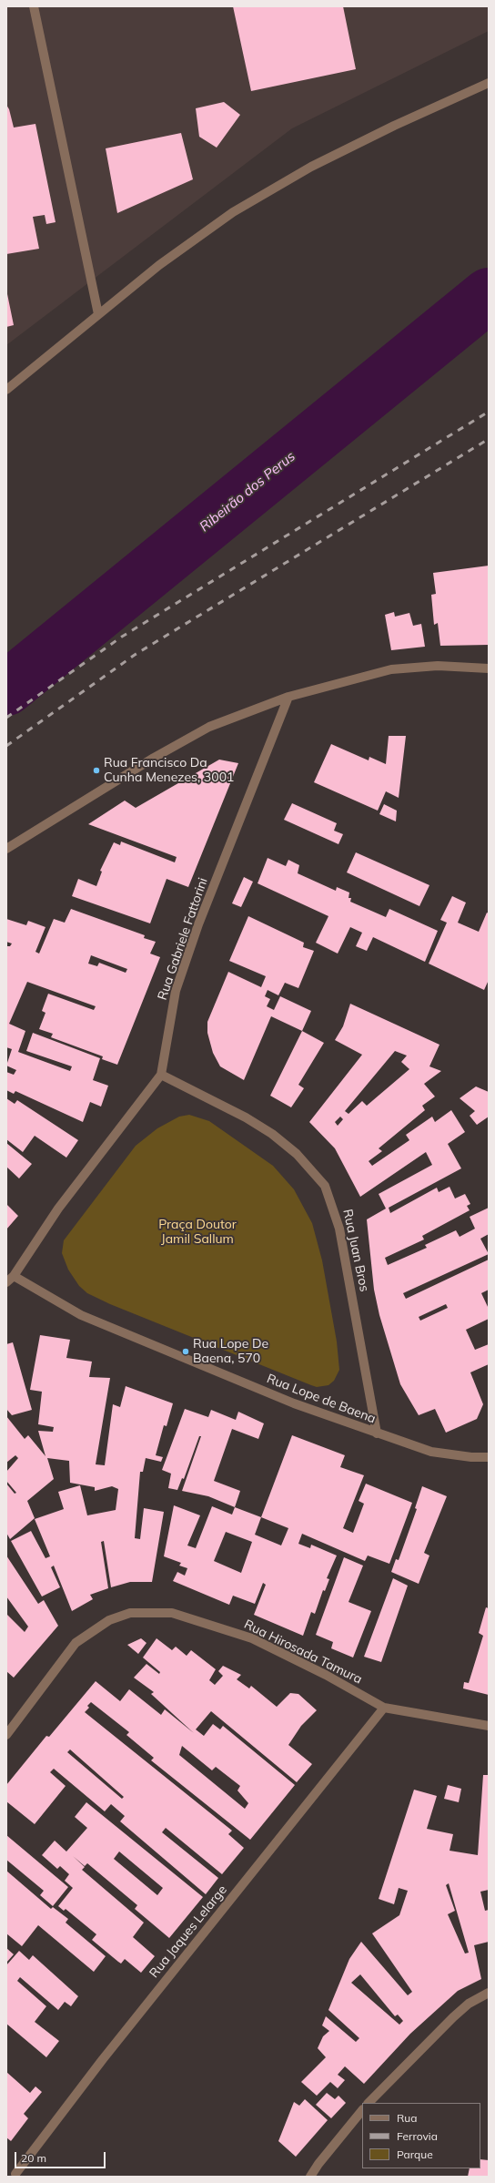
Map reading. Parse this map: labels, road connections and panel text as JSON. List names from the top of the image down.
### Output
{
  "streets": {
    "street": [
      "Rua Gabriele Fattorini",
      "Rua Juan Bros",
      "Rua Lope de Baena",
      "Rua Hirosada Tamura",
      "Rua Jaques Lelarge"
    ]
  },
  "crossings": [
    ["Rua Gabriele Fattorini", "Rua Juan Bros"],
    ["Rua Gabriele Fattorini", "Rua Lope de Baena"],
    ["Rua Juan Bros", "Rua Lope de Baena"],
    ["Rua Hirosada Tamura", "Rua Jaques Lelarge"]
  ],
  "water": ["Ribeirão dos Perus"],
  "parks": ["Praça Doutor Jamil Sallum"],
  "places": ["Rua Francisco Da Cunha Menezes, 3001", "Rua Lope De Baena, 570"],
  "legend": ["Rua", "Ferrovia", "Parque"],
  "scale_bar": "20 m"
}
